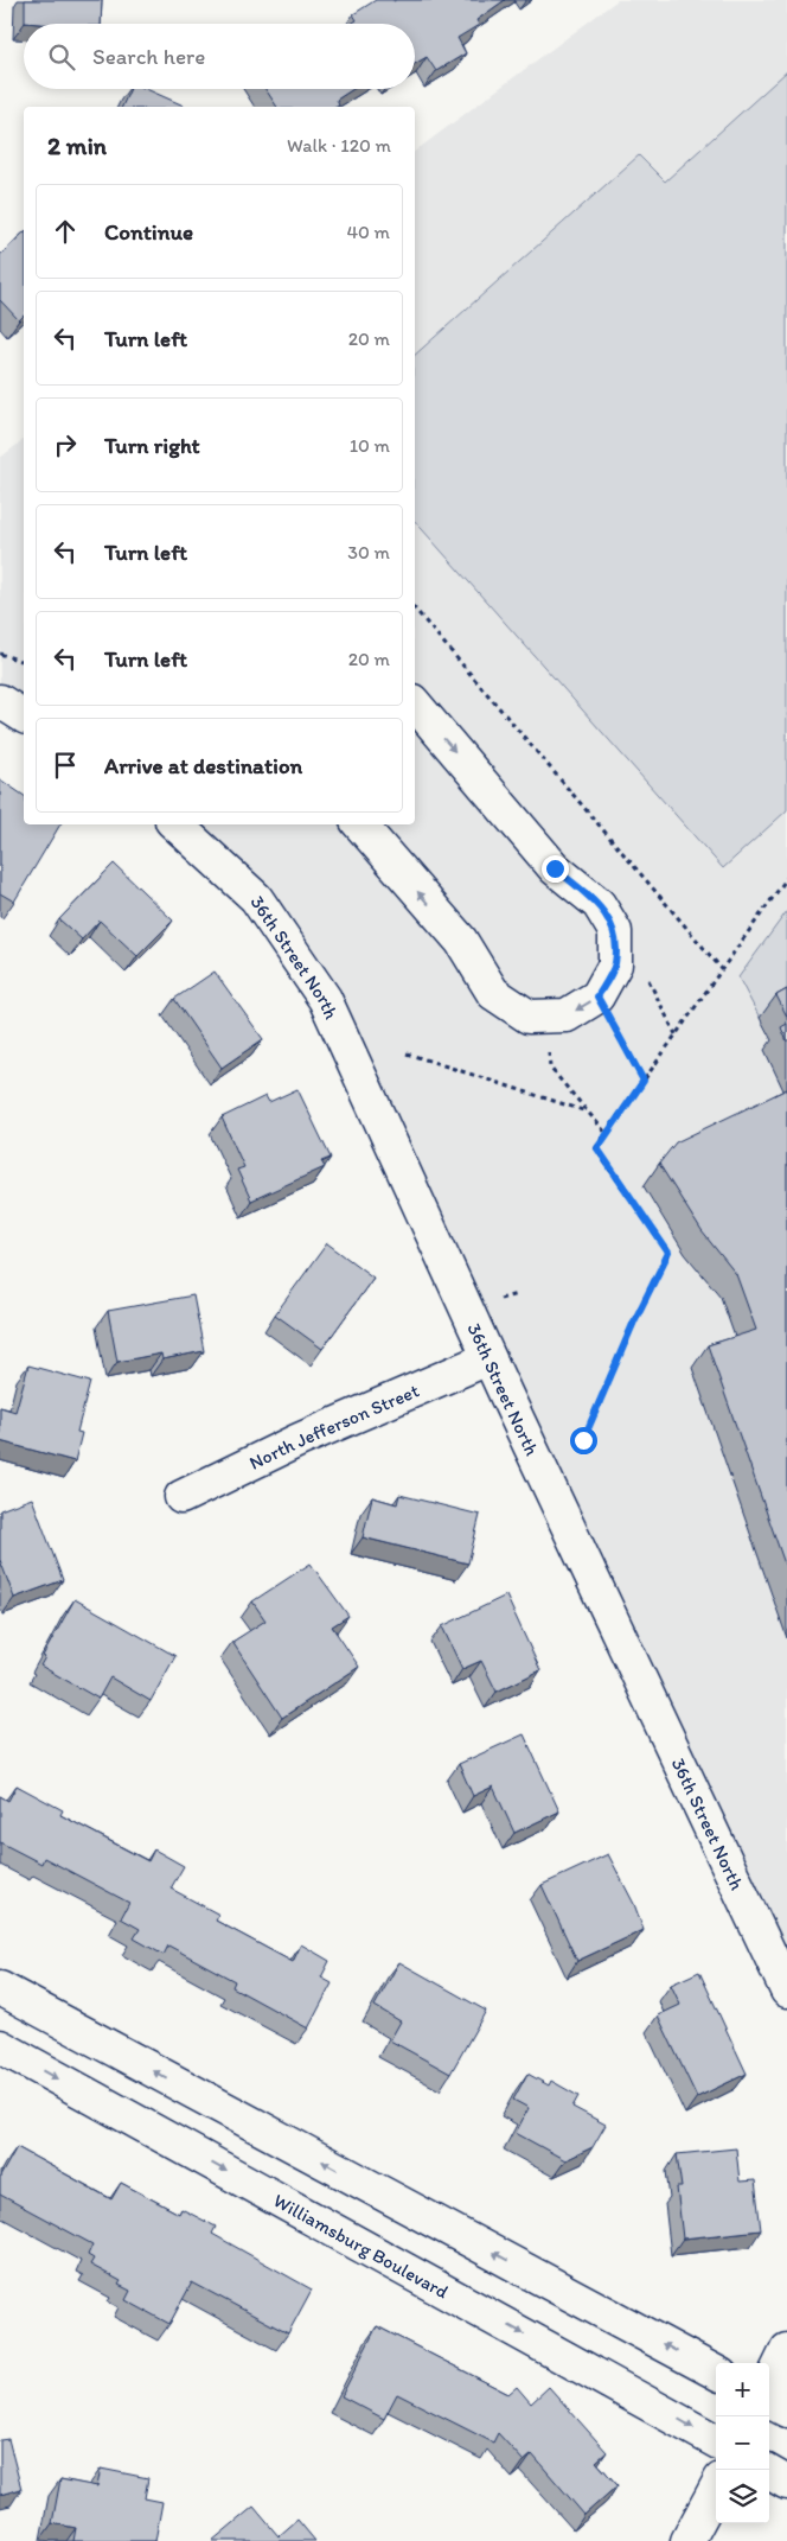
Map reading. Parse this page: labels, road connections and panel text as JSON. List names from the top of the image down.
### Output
{
  "streets": {
    "street": ["36th Street North", "North Jefferson Street", "Williamsburg Boulevard"]
  },
  "crossings": [
    ["36th Street North", "North Jefferson Street"]
  ],
  "page": {
    "search": "Search here",
    "heading": ["2 min", "Walk · 120 m"],
    "list": [
      ["Continue", "40 m"],
      ["Turn left", "20 m"],
      ["Turn right", "10 m"],
      ["Turn left", "30 m"],
      ["Turn left", "20 m"],
      "Arrive at destination"
    ],
    "map_buttons": ["+", "−"]
  }
}
